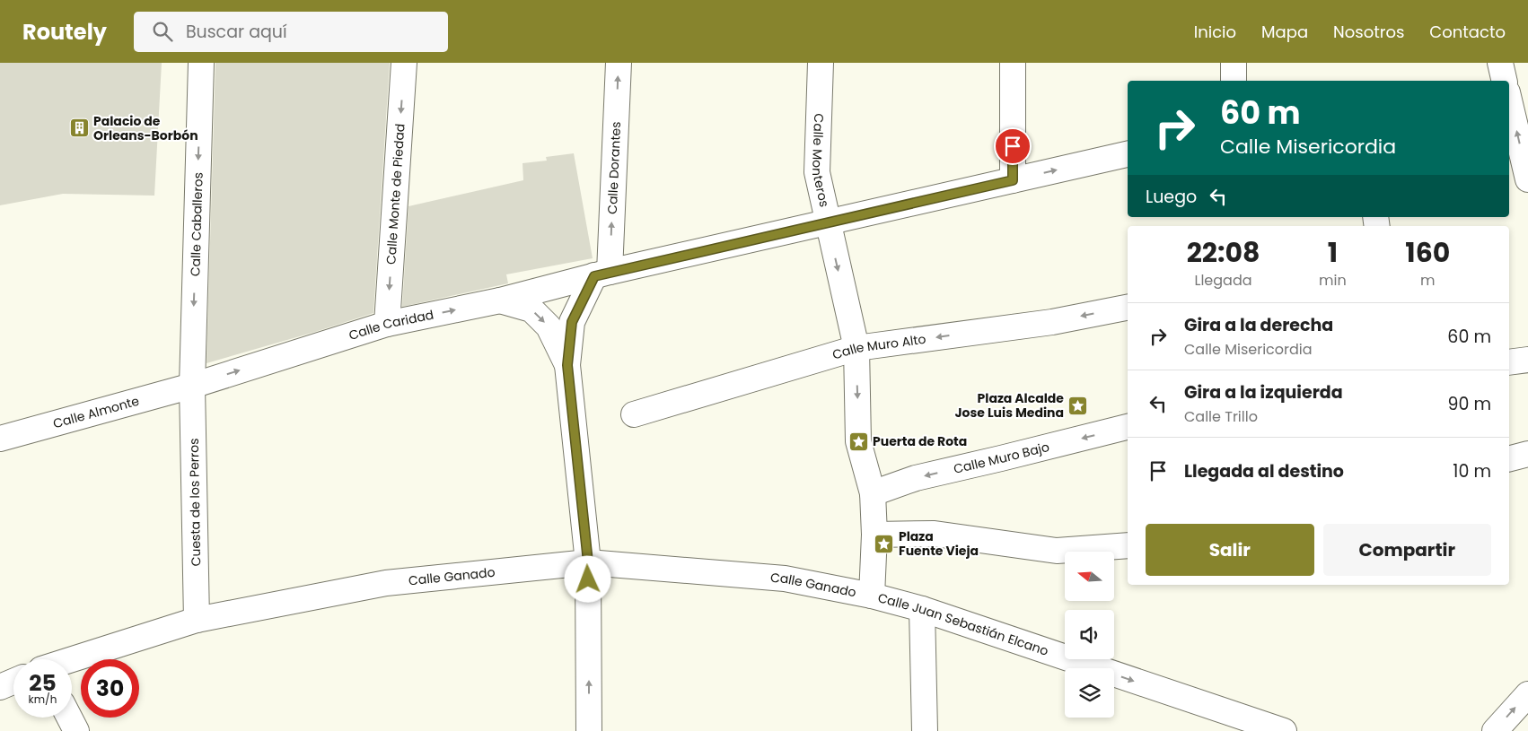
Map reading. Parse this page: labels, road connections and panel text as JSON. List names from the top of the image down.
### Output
{
  "streets": {
    "street": [
      "Calle Monteros",
      "Calle Dorantes",
      "Calle Monte de Piedad",
      "Calle Caballeros",
      "Calle Caridad",
      "Calle Muro Alto",
      "Calle Almonte",
      "Calle Muro Bajo",
      "Cuesta de los Perros",
      "Calle Ganado",
      "Calle Juan Sebastián Elcano"
    ]
  },
  "crossings": [
    ["Calle Monteros", "Calle Caridad"],
    ["Calle Monteros", "Calle Muro Alto"],
    ["Calle Monteros", "Calle Muro Bajo"],
    ["Calle Dorantes", "Calle Caridad"],
    ["Calle Monte de Piedad", "Calle Caridad"],
    ["Calle Caballeros", "Calle Caridad"],
    ["Calle Caballeros", "Calle Almonte"],
    ["Calle Caballeros", "Cuesta de los Perros"],
    ["Calle Caridad", "Calle Almonte"],
    ["Calle Caridad", "Cuesta de los Perros"],
    ["Calle Almonte", "Cuesta de los Perros"],
    ["Cuesta de los Perros", "Calle Ganado"],
    ["Calle Ganado", "Calle Juan Sebastián Elcano"]
  ],
  "one_way": [
    "Calle Monteros",
    "Calle Dorantes",
    "Calle Monte de Piedad",
    "Calle Caballeros",
    "Calle Caridad"
  ],
  "places": {
    "building": ["Palacio de Orleans-Borbón"],
    "place": ["Plaza Alcalde Jose Luis Medina", "Puerta de Rota", "Plaza Fuente Vieja"]
  },
  "north": "left",
  "page": {
    "header": "Routely",
    "search": "Buscar aquí",
    "nav": [
      "Inicio",
      "Mapa",
      "Nosotros",
      "Contacto"
    ],
    "turn": ["60 m", "Calle Misericordia"],
    "then": "Luego",
    "eta": [
      "22:08",
      "Llegada",
      "1",
      "min",
      "160",
      "m"
    ],
    "list": [
      {
        "name": "Gira a la derecha",
        "note": "Calle Misericordia",
        "value": "60 m"
      },
      {
        "name": "Gira a la izquierda",
        "note": "Calle Trillo",
        "value": "90 m"
      },
      {
        "name": "Llegada al destino",
        "value": "10 m"
      }
    ],
    "buttons": ["Salir", "Compartir"],
    "speed": "25 km/h",
    "limit": "30"
  }
}
